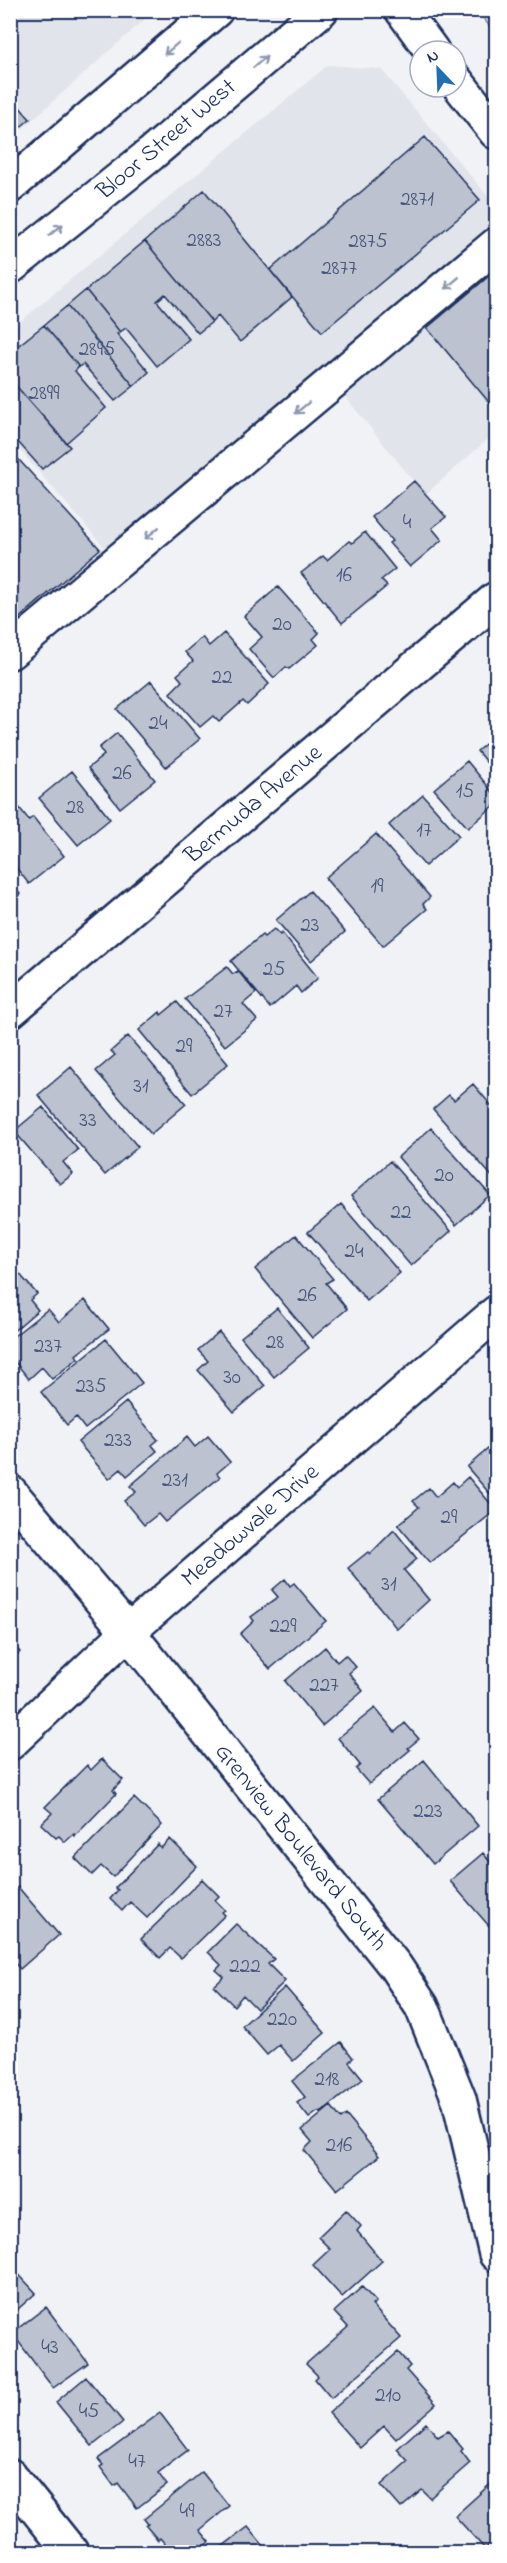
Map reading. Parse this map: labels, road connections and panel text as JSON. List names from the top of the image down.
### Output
{
  "streets": {
    "street": [
      "Bloor Street West",
      "Bermuda Avenue",
      "Meadowvale Drive",
      "Grenview Boulevard South"
    ]
  },
  "crossings": [
    ["Meadowvale Drive", "Grenview Boulevard South"]
  ],
  "house_numbers": [
    "2871",
    "2883",
    "2875",
    "2877",
    "2895",
    "2899",
    "4",
    "16",
    "20",
    "22",
    "24",
    "26",
    "15",
    "28",
    "17",
    "19",
    "23",
    "25",
    "27",
    "29",
    "31",
    "33",
    "20",
    "22",
    "24",
    "26",
    "28",
    "237",
    "30",
    "235",
    "233",
    "231",
    "29",
    "31",
    "229",
    "227",
    "223",
    "222",
    "220",
    "218",
    "216",
    "43",
    "210",
    "45",
    "47",
    "49"
  ],
  "north": "top left"
}
